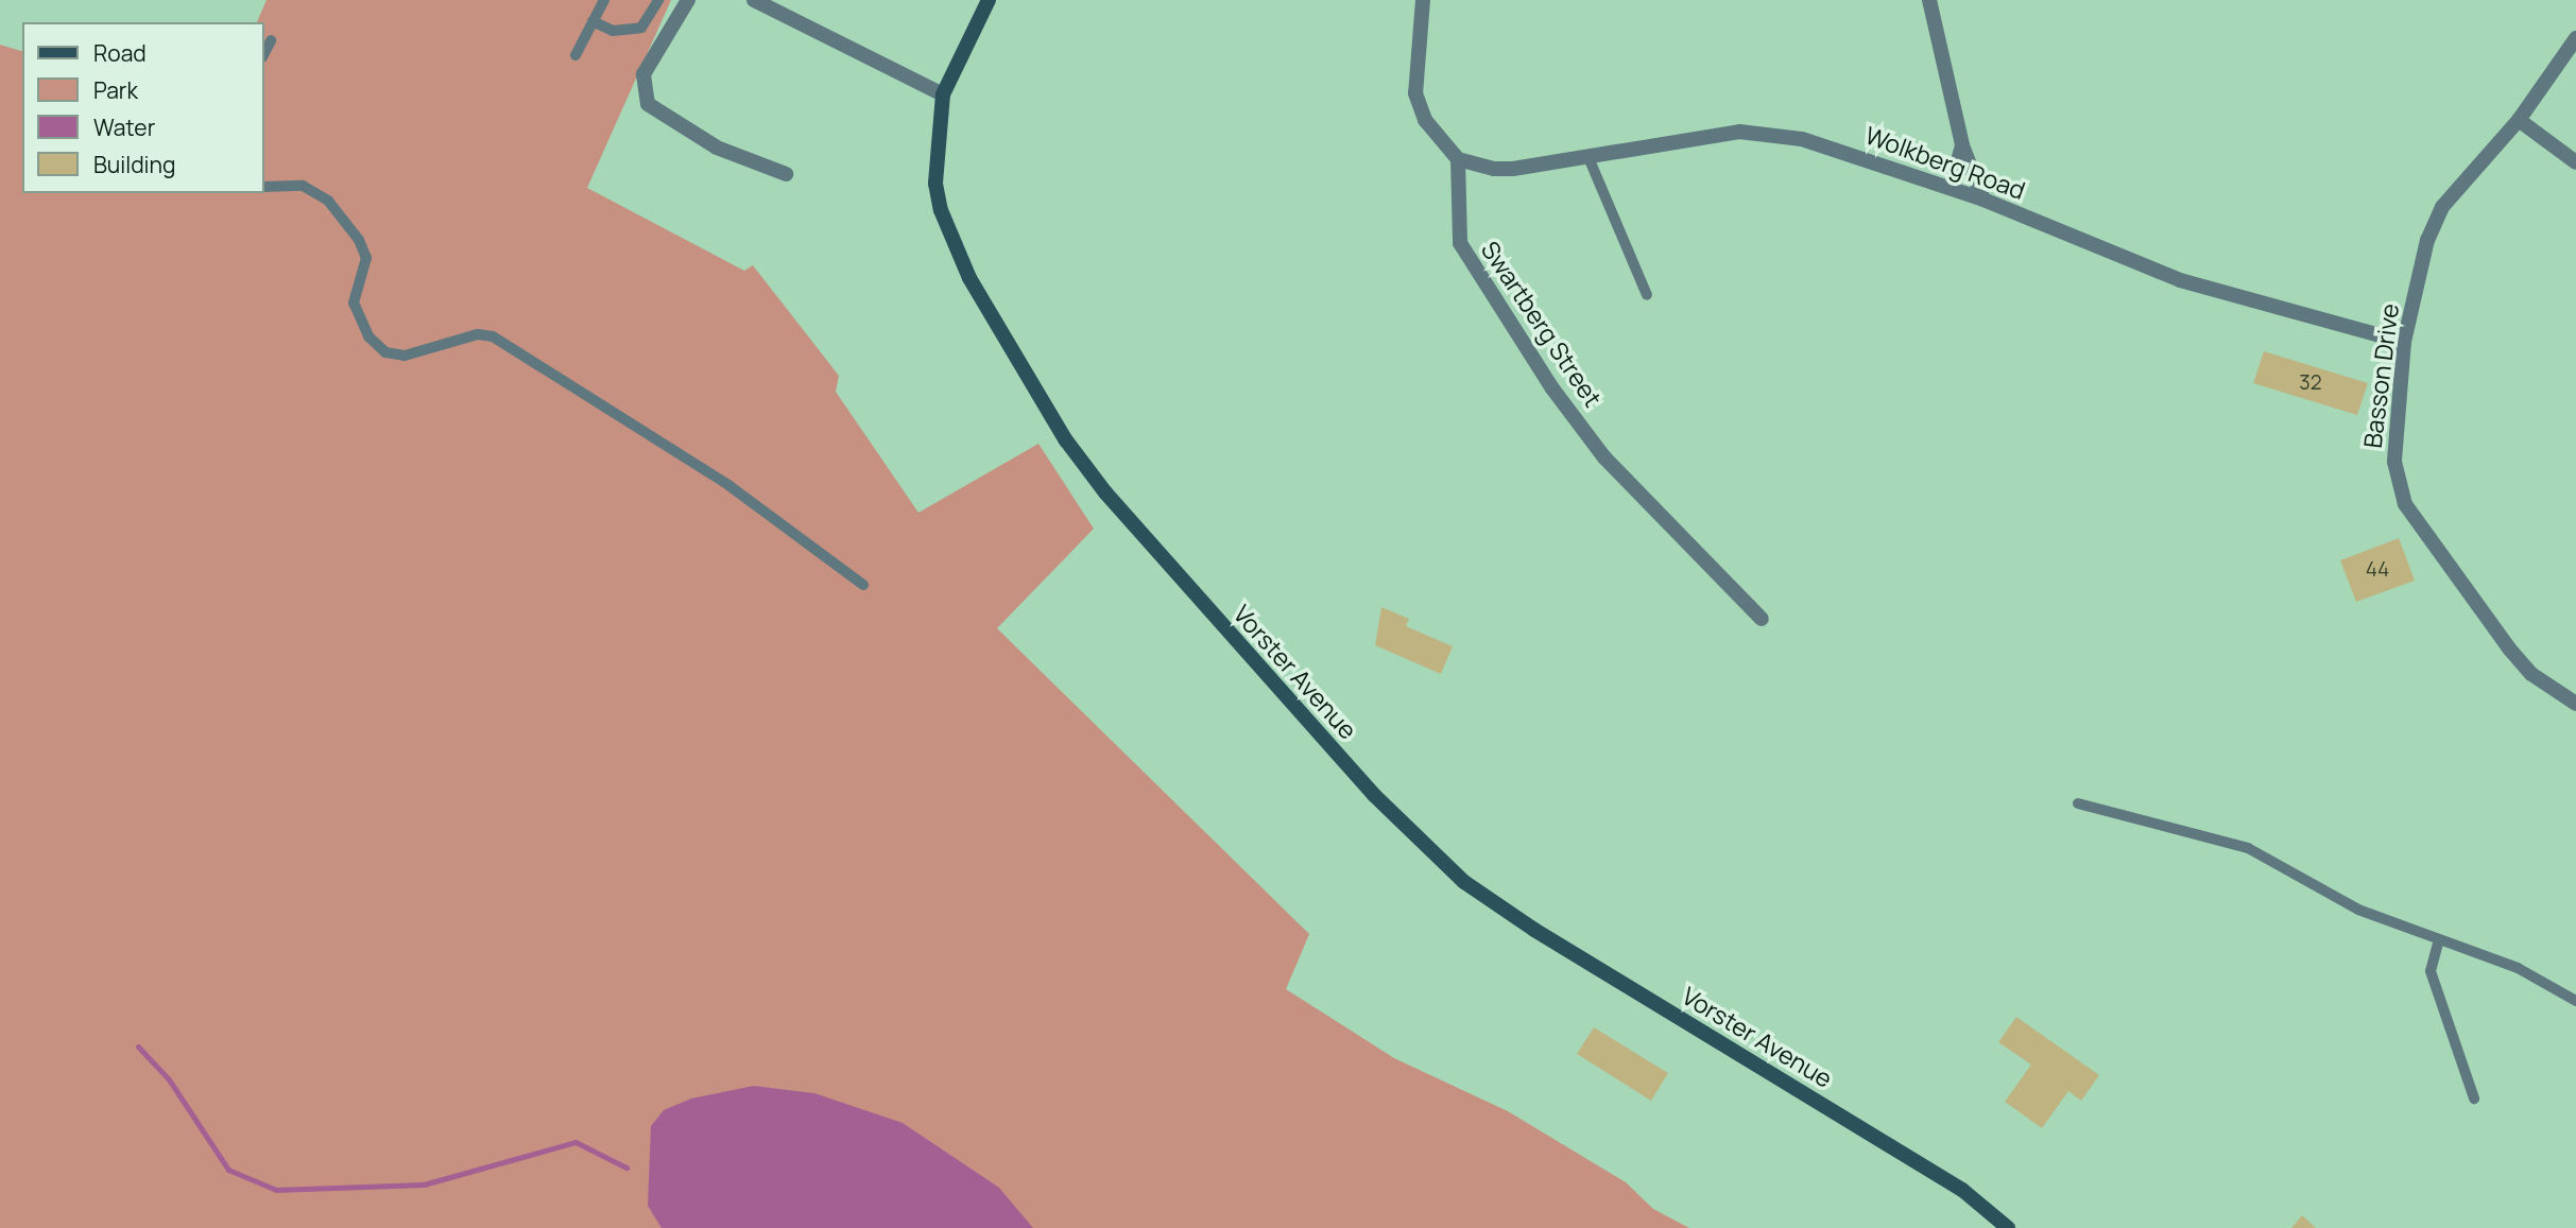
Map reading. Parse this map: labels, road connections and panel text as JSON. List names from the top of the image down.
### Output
{
  "streets": {
    "main road": ["Vorster Avenue"],
    "street": ["Wolkberg Road", "Swartberg Street", "Basson Drive"]
  },
  "crossings": [
    ["Wolkberg Road", "Swartberg Street"],
    ["Wolkberg Road", "Basson Drive"]
  ],
  "house_numbers": ["32", "44"],
  "legend": [
    "Road",
    "Park",
    "Water",
    "Building"
  ]
}
